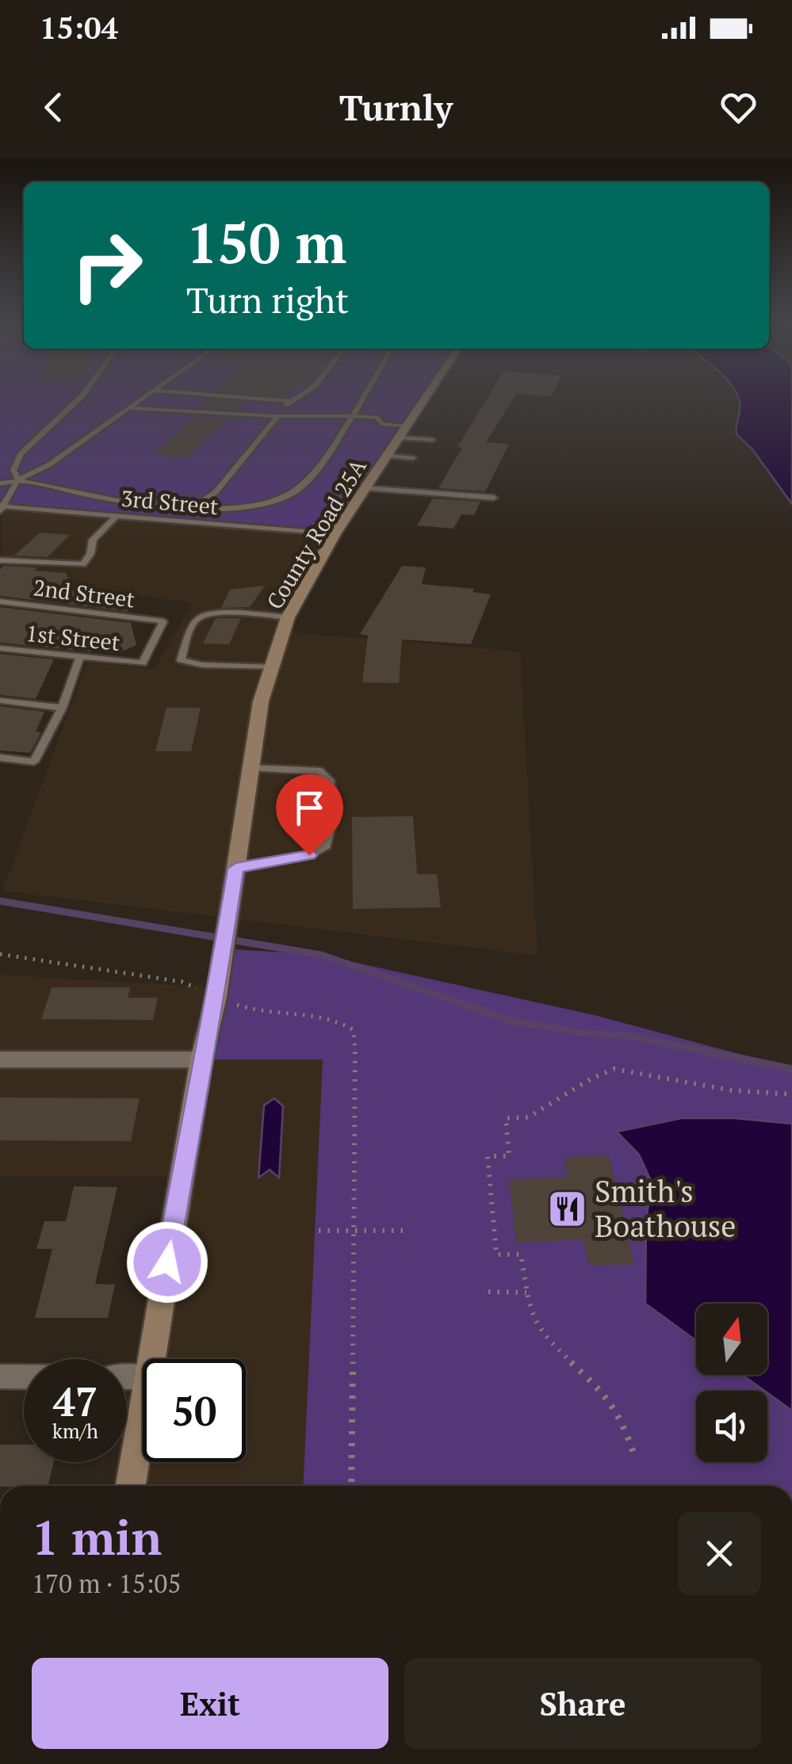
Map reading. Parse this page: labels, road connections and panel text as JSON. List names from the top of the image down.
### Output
{
  "streets": {
    "main road": ["County Road 25A"],
    "lane": ["3rd Street", "2nd Street", "1st Street"]
  },
  "crossings": [
    ["3rd Street", "County Road 25A"],
    ["2nd Street", "1st Street"]
  ],
  "places": {
    "restaurant": ["Smith's Boathouse"]
  },
  "north": "top",
  "page": {
    "status": "15:04",
    "header": "Turnly",
    "turn": ["150 m", "Turn right"],
    "speed": "47 km/h",
    "limit": "50",
    "heading": ["1 min", "170 m · 15:05"],
    "buttons": ["Exit", "Share"]
  }
}
